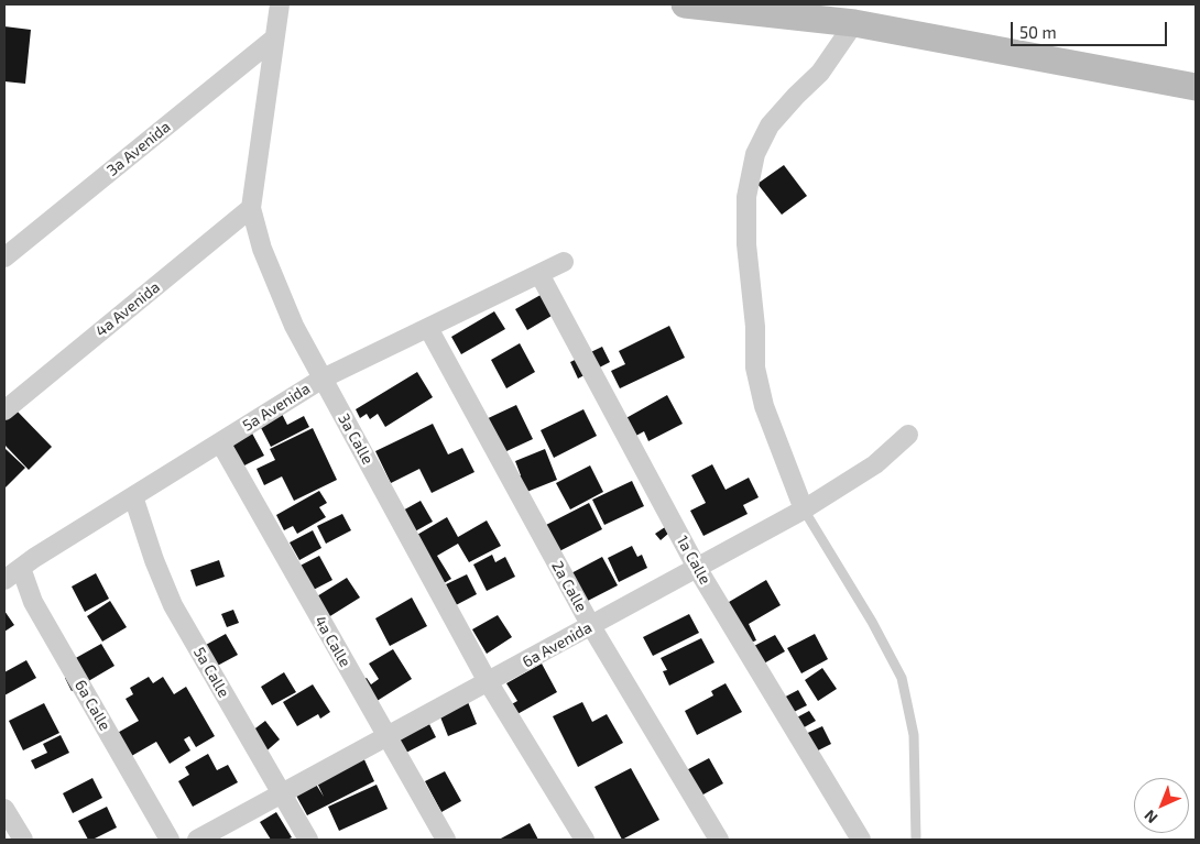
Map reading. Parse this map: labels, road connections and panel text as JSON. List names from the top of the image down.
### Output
{
  "streets": {
    "street": [
      "3a Avenida",
      "4a Avenida",
      "5a Avenida",
      "3a Calle",
      "1a Calle",
      "2a Calle",
      "4a Calle",
      "6a Avenida",
      "5a Calle",
      "6a Calle"
    ]
  },
  "crossings": [
    ["3a Avenida", "3a Calle"],
    ["4a Avenida", "3a Calle"],
    ["5a Avenida", "3a Calle"],
    ["5a Avenida", "1a Calle"],
    ["5a Avenida", "2a Calle"],
    ["5a Avenida", "4a Calle"],
    ["5a Avenida", "5a Calle"],
    ["5a Avenida", "6a Calle"],
    ["3a Calle", "6a Avenida"],
    ["1a Calle", "6a Avenida"],
    ["2a Calle", "6a Avenida"],
    ["4a Calle", "6a Avenida"],
    ["6a Avenida", "5a Calle"]
  ],
  "scale_bar": "50 m",
  "north": "bottom left"
}
